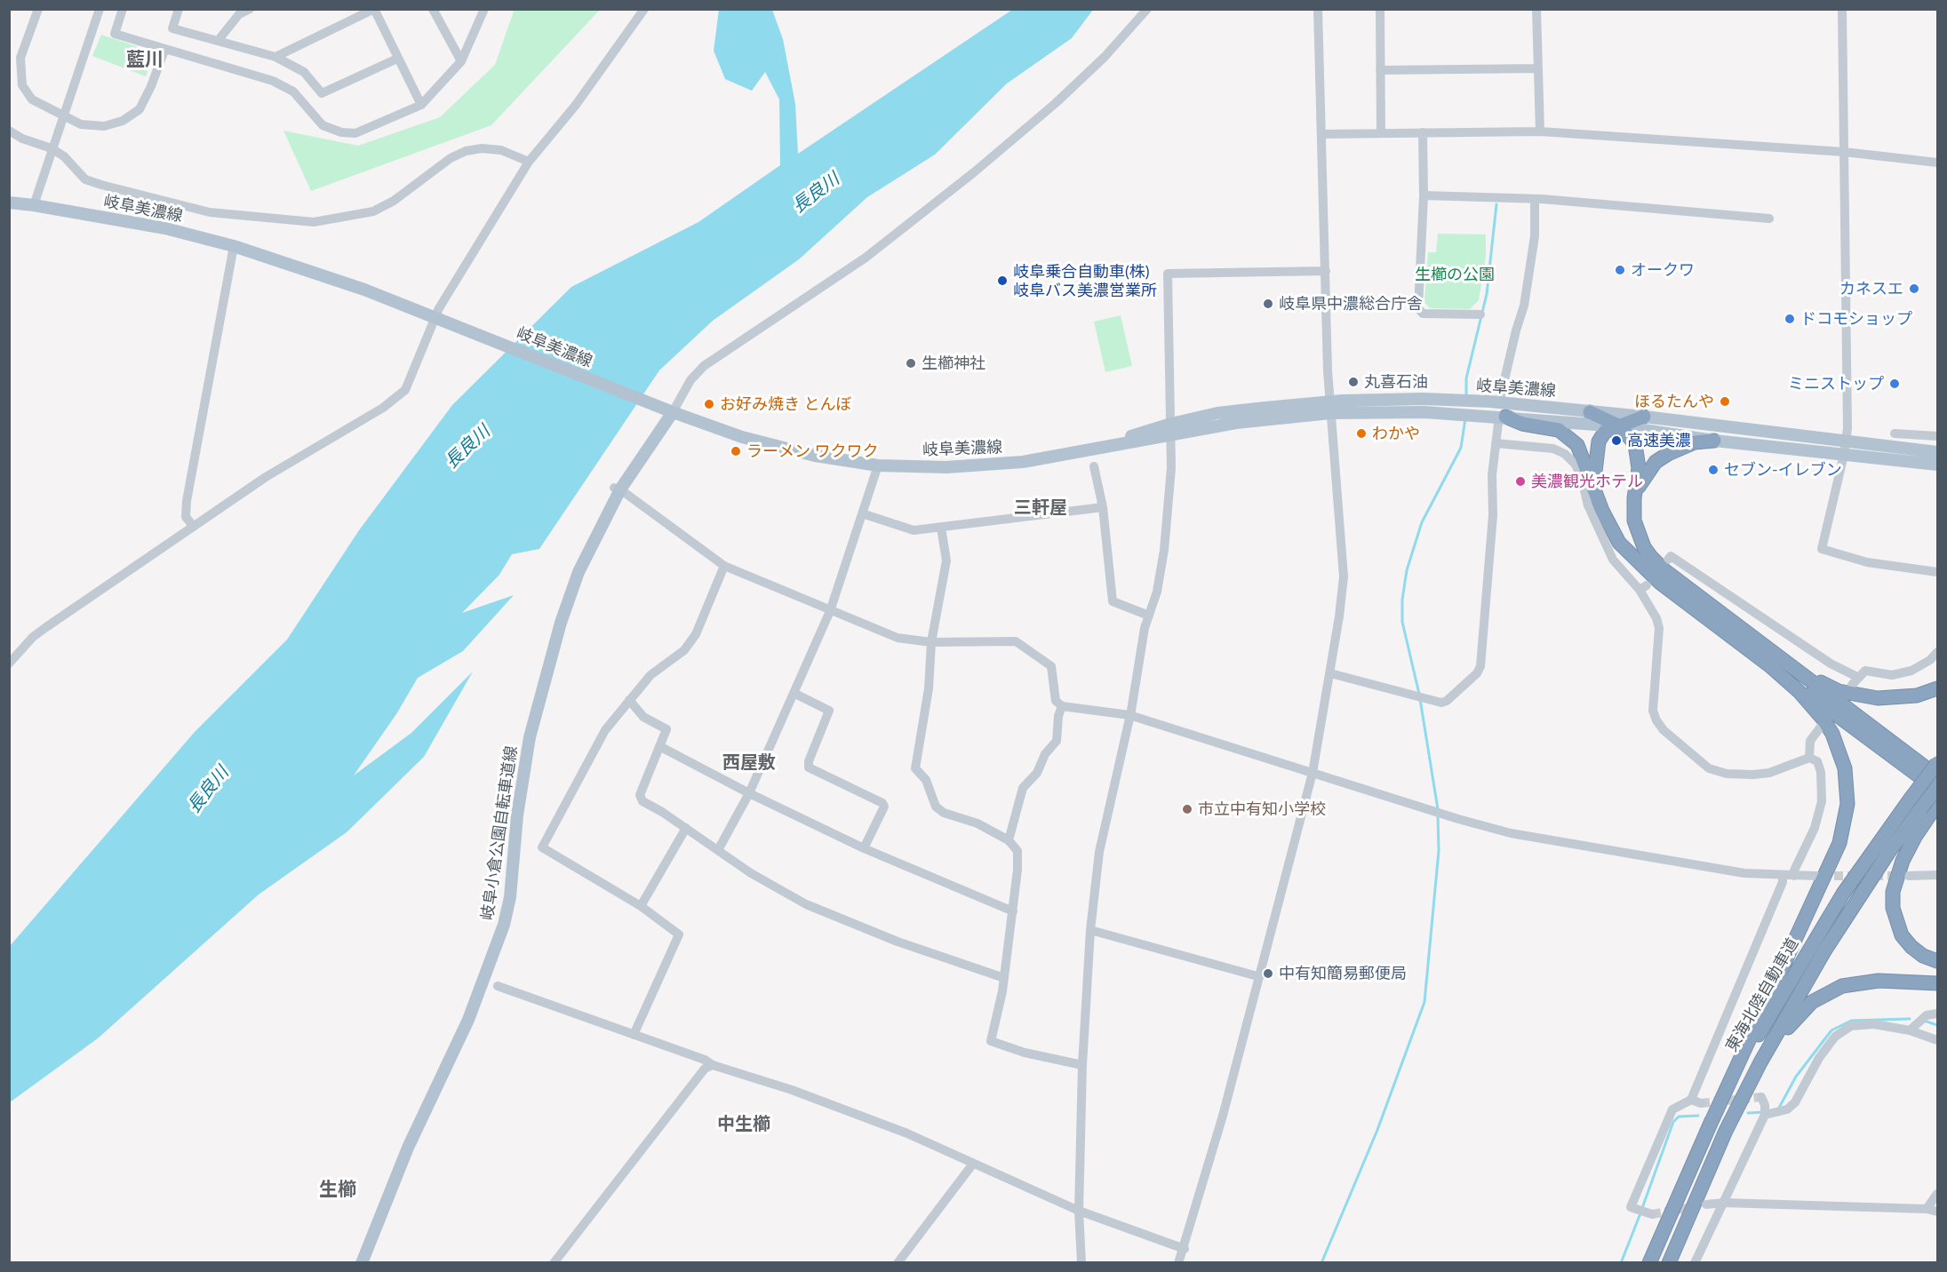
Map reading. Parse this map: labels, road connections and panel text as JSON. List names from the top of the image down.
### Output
{
  "streets": {
    "highway": ["東海北陸自動車道"],
    "main road": ["岐阜美濃線", "岐阜小倉公園自転車道線"]
  },
  "crossings": [
    ["岐阜美濃線", "岐阜小倉公園自転車道線"]
  ],
  "districts": [
    "藍川",
    "三軒屋",
    "西屋敷",
    "中生櫛",
    "生櫛"
  ],
  "water": ["長良川"],
  "parks": ["生櫛の公園"],
  "places": [
    "オークワ",
    "岐阜乗合自動車(株) 岐阜バス美濃営業所",
    "カネスエ",
    "岐阜県中濃総合庁舎",
    "ドコモショップ",
    "生櫛神社",
    "丸喜石油",
    "ミニストップ",
    "ほるたんや",
    "お好み焼き とんぼ",
    "わかや",
    "高速美濃",
    "ラーメン ワクワク",
    "セブン-イレブン",
    "美濃観光ホテル",
    "市立中有知小学校",
    "中有知簡易郵便局"
  ]
}
